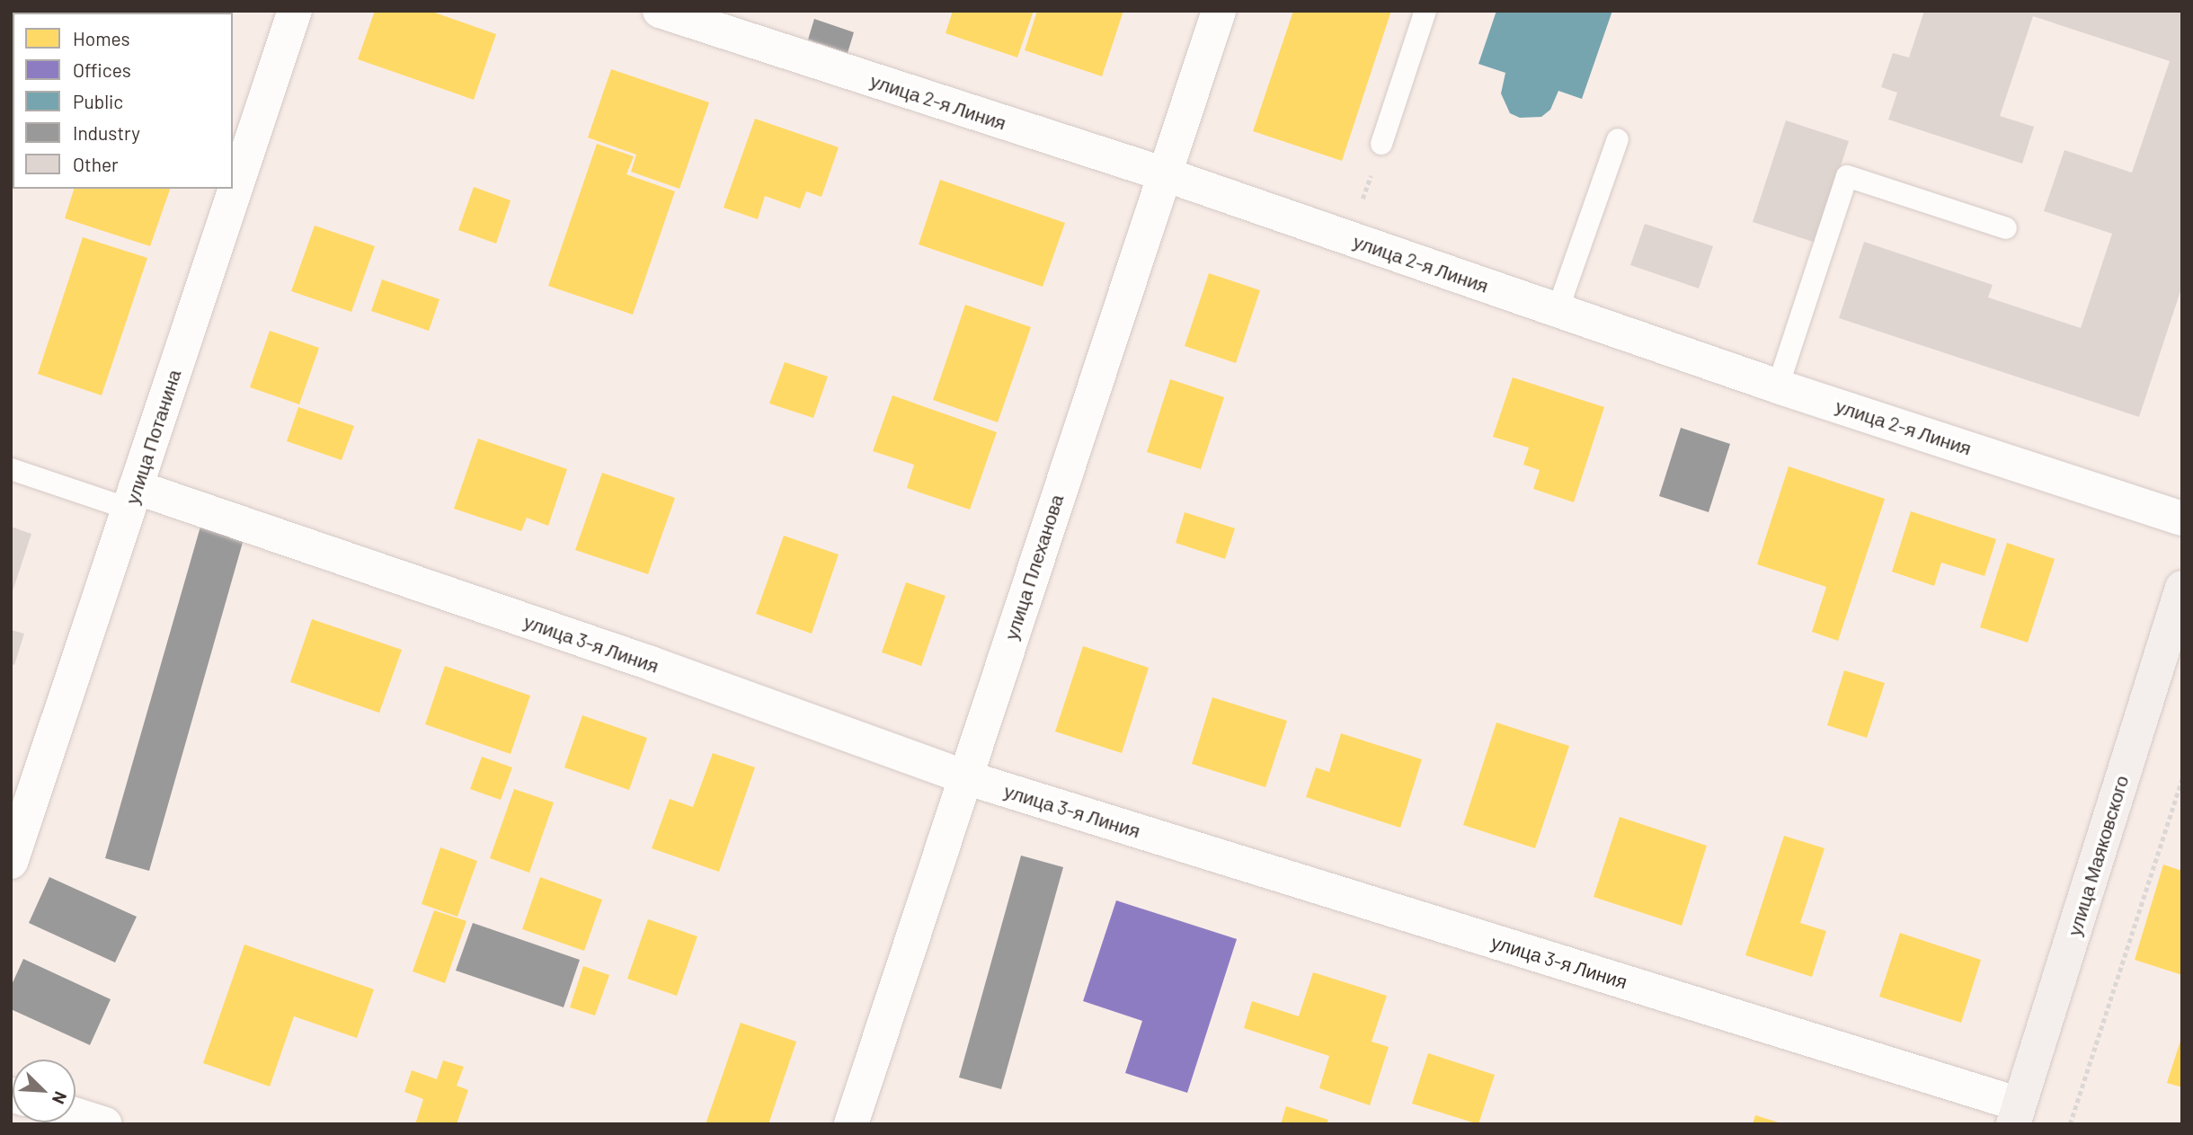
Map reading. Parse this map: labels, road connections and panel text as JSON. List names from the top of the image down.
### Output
{
  "streets": {
    "main road": ["улица Маяковского"],
    "street": [
      "улица 2-я Линия",
      "улица Потанина",
      "улица Плеханова",
      "улица 3-я Линия"
    ]
  },
  "crossings": [
    ["улица 2-я Линия", "улица Плеханова"],
    ["улица Потанина", "улица 3-я Линия"],
    ["улица Плеханова", "улица 3-я Линия"],
    ["улица 3-я Линия", "улица Маяковского"]
  ],
  "legend": [
    "Homes",
    "Offices",
    "Public",
    "Industry",
    "Other"
  ],
  "north": "bottom right"
}
